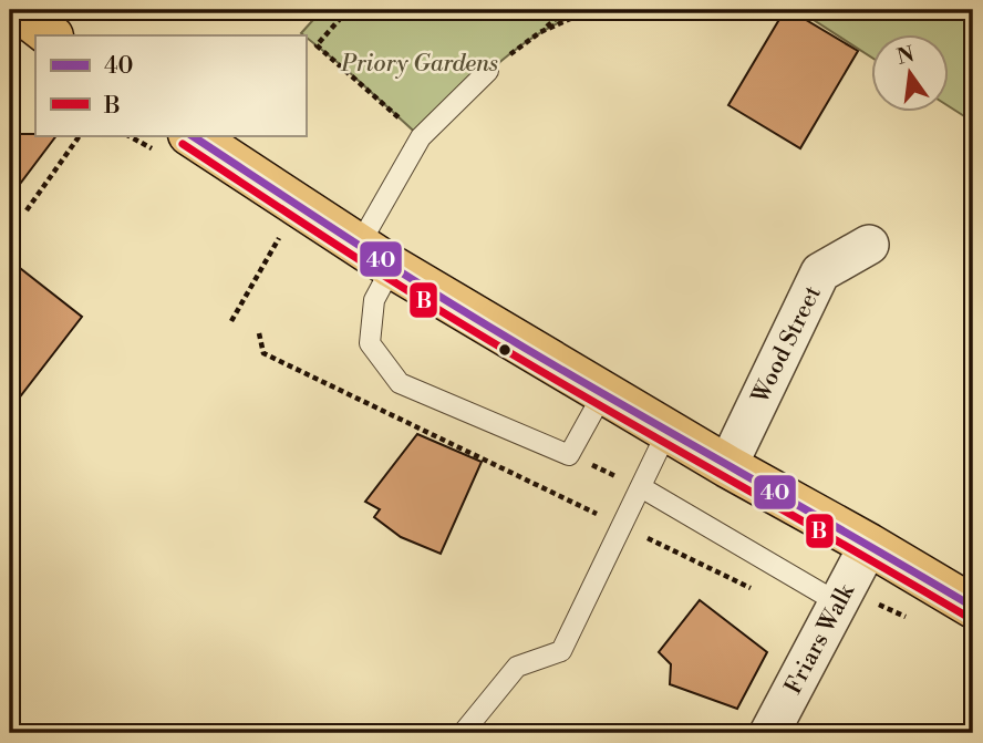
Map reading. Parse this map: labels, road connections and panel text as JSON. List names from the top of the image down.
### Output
{
  "streets": {
    "street": ["Wood Street", "Friars Walk"]
  },
  "parks": ["Priory Gardens"],
  "lines": ["transit line 40", "transit line B"],
  "legend": ["40", "B"],
  "north": "top"
}
